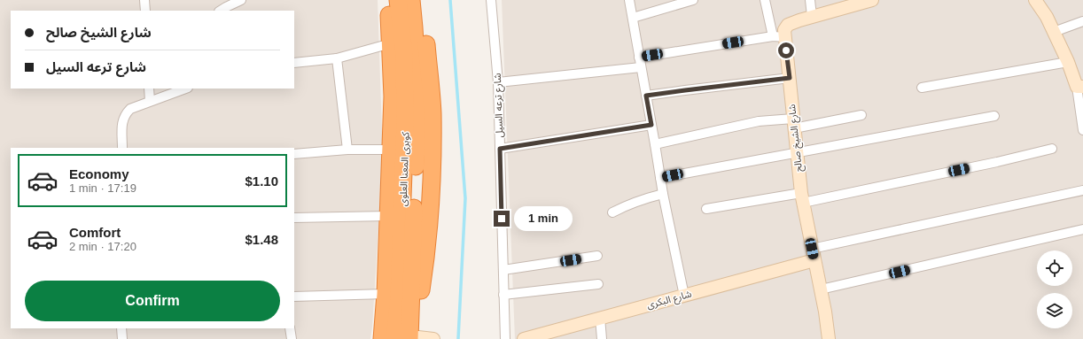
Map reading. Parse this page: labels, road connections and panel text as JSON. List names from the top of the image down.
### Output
{
  "streets": {
    "highway": ["كوبرى المعنا العلوى"],
    "street": ["شارع ترعه السيل", "شارع الشيخ صالح", "شارع البكرى"]
  },
  "crossings": [
    ["شارع الشيخ صالح", "شارع البكرى"]
  ],
  "page": {
    "banner": ["شارع الشيخ صالح", "شارع ترعه السيل"],
    "list": [
      {
        "name": "Economy",
        "note": "1 min · 17:19",
        "value": "$1.10"
      },
      {
        "name": "Comfort",
        "note": "2 min · 17:20",
        "value": "$1.48"
      }
    ],
    "bubble": "1 min",
    "buttons": "Confirm"
  }
}
